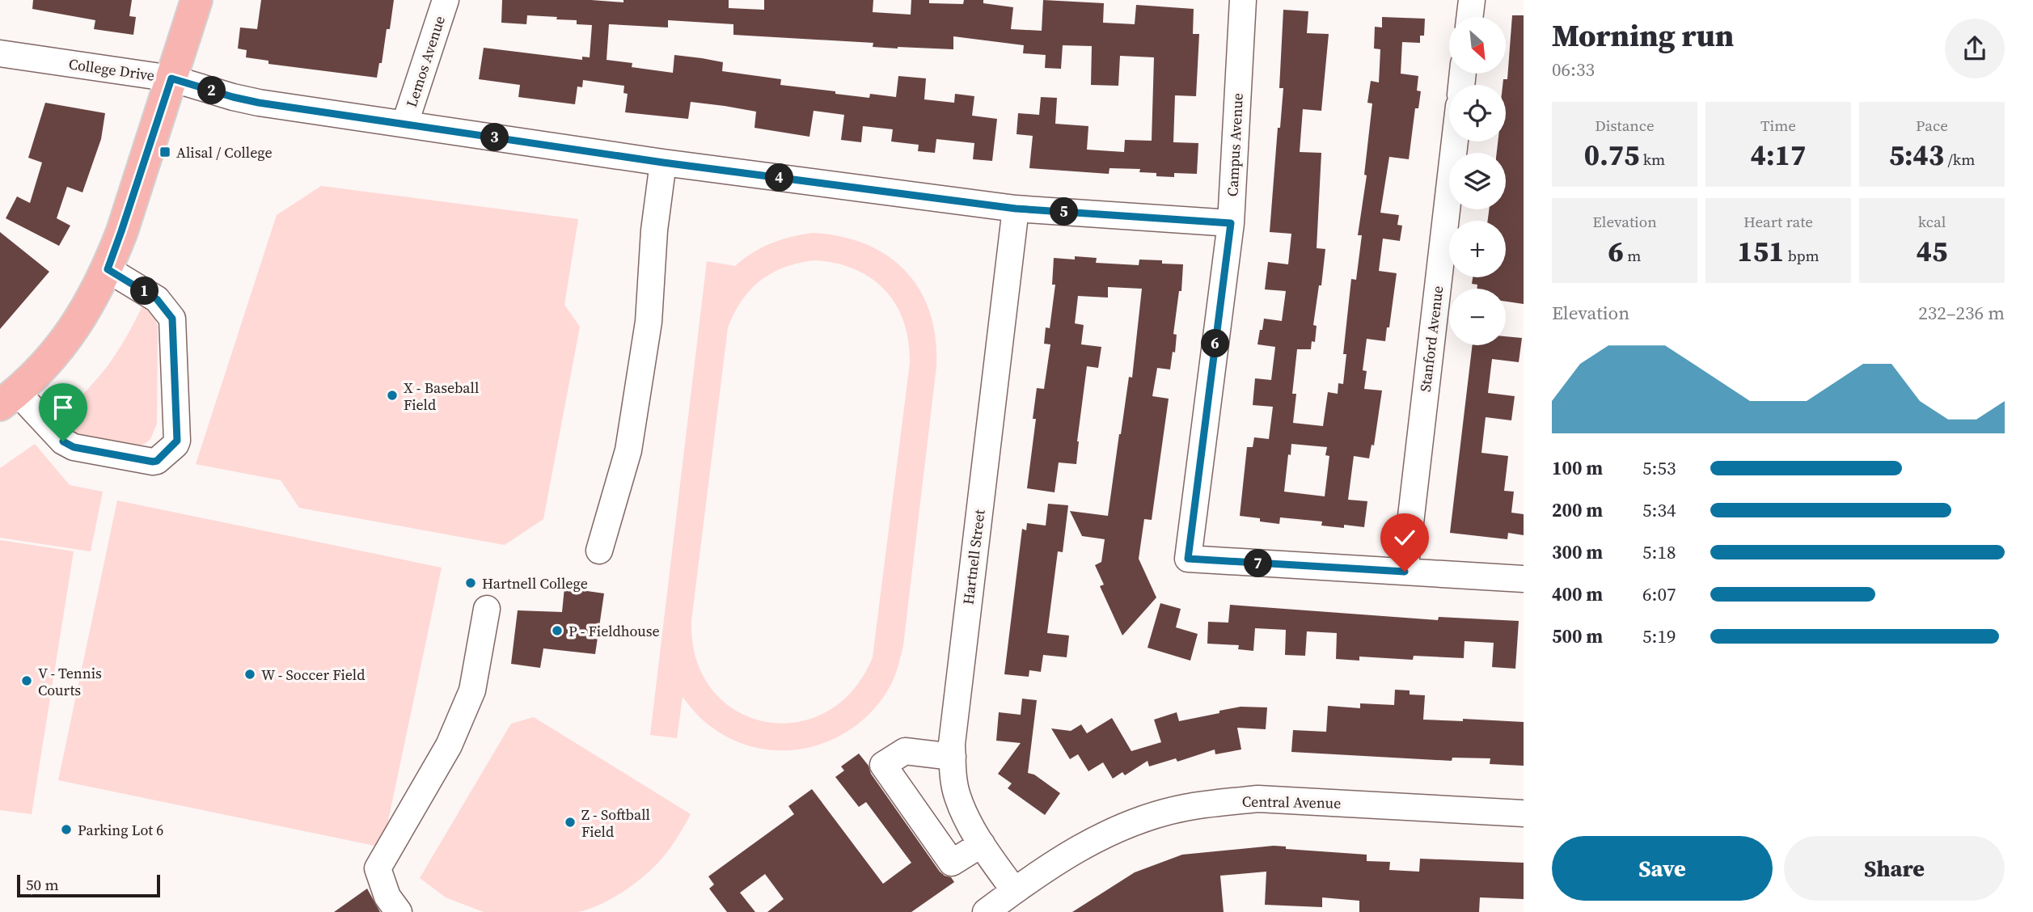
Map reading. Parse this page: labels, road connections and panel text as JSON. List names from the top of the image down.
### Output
{
  "streets": {
    "street": [
      "Lemos Avenue",
      "College Drive",
      "Campus Avenue",
      "Stanford Avenue",
      "Hartnell Street",
      "Central Avenue"
    ]
  },
  "crossings": [
    ["Lemos Avenue", "College Drive"],
    ["College Drive", "Campus Avenue"],
    ["College Drive", "Hartnell Street"],
    ["Campus Avenue", "Stanford Avenue"],
    ["Hartnell Street", "Central Avenue"]
  ],
  "places": {
    "transit": ["Alisal / College"],
    "other": [
      "X - Baseball Field",
      "Hartnell College",
      "P - Fieldhouse",
      "W - Soccer Field",
      "V - Tennis Courts",
      "Z - Softball Field",
      "Parking Lot 6"
    ]
  },
  "scale_bar": "50 m",
  "north": "bottom right",
  "page": {
    "heading": ["Morning run", "06:33"],
    "map_buttons": ["+", "−"],
    "pins": [
      "2",
      "3",
      "4",
      "5",
      "1",
      "6",
      "7"
    ],
    "stats": [
      ["Distance", "0.75 km"],
      ["Time", "4:17"],
      ["Pace", "5:43 /km"],
      ["Elevation", "6 m"],
      ["Heart rate", "151 bpm"],
      ["kcal", "45"]
    ],
    "chart": ["Elevation", "232–236 m"],
    "list": [
      {
        "name": "100 m",
        "note": "5:53"
      },
      {
        "name": "200 m",
        "note": "5:34"
      },
      {
        "name": "300 m",
        "note": "5:18"
      },
      {
        "name": "400 m",
        "note": "6:07"
      },
      {
        "name": "500 m",
        "note": "5:19"
      }
    ],
    "buttons": ["Save", "Share"],
    "scale": "50 m"
  }
}
